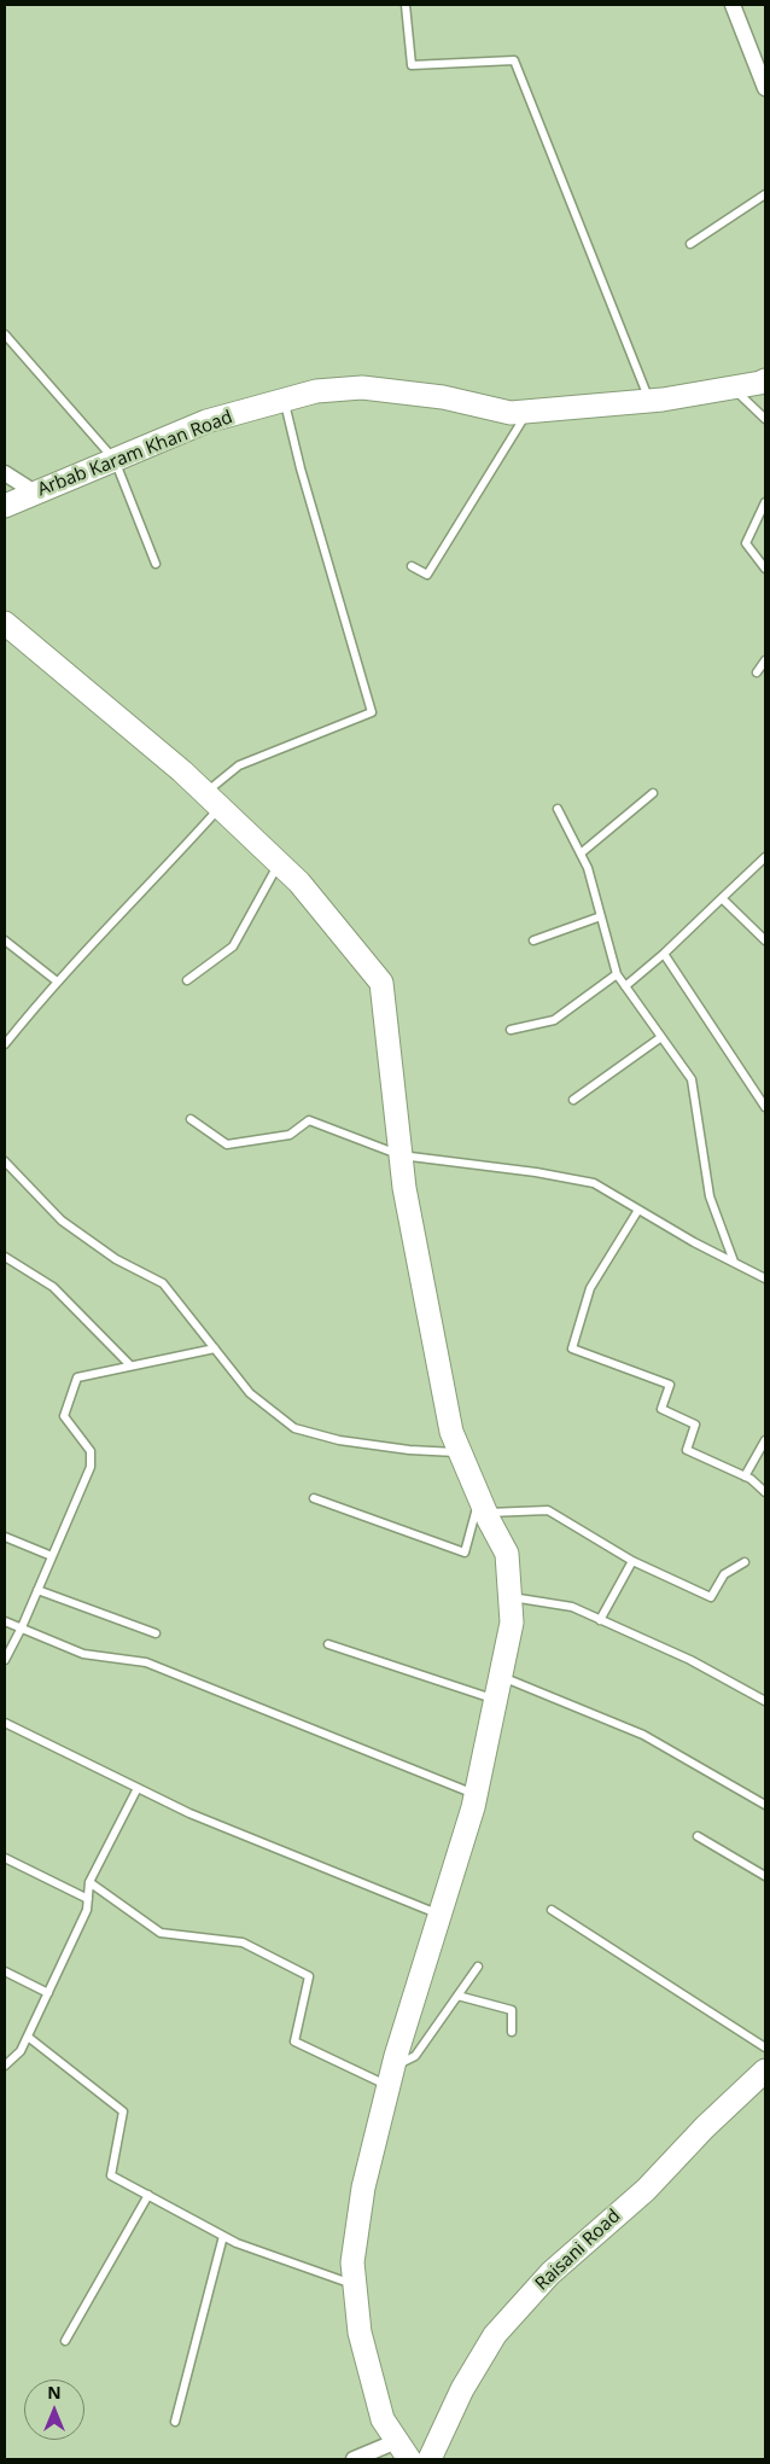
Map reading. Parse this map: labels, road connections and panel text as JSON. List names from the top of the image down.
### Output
{
  "streets": {
    "street": ["Arbab Karam Khan Road", "Raisani Road"]
  },
  "north": "top"
}
